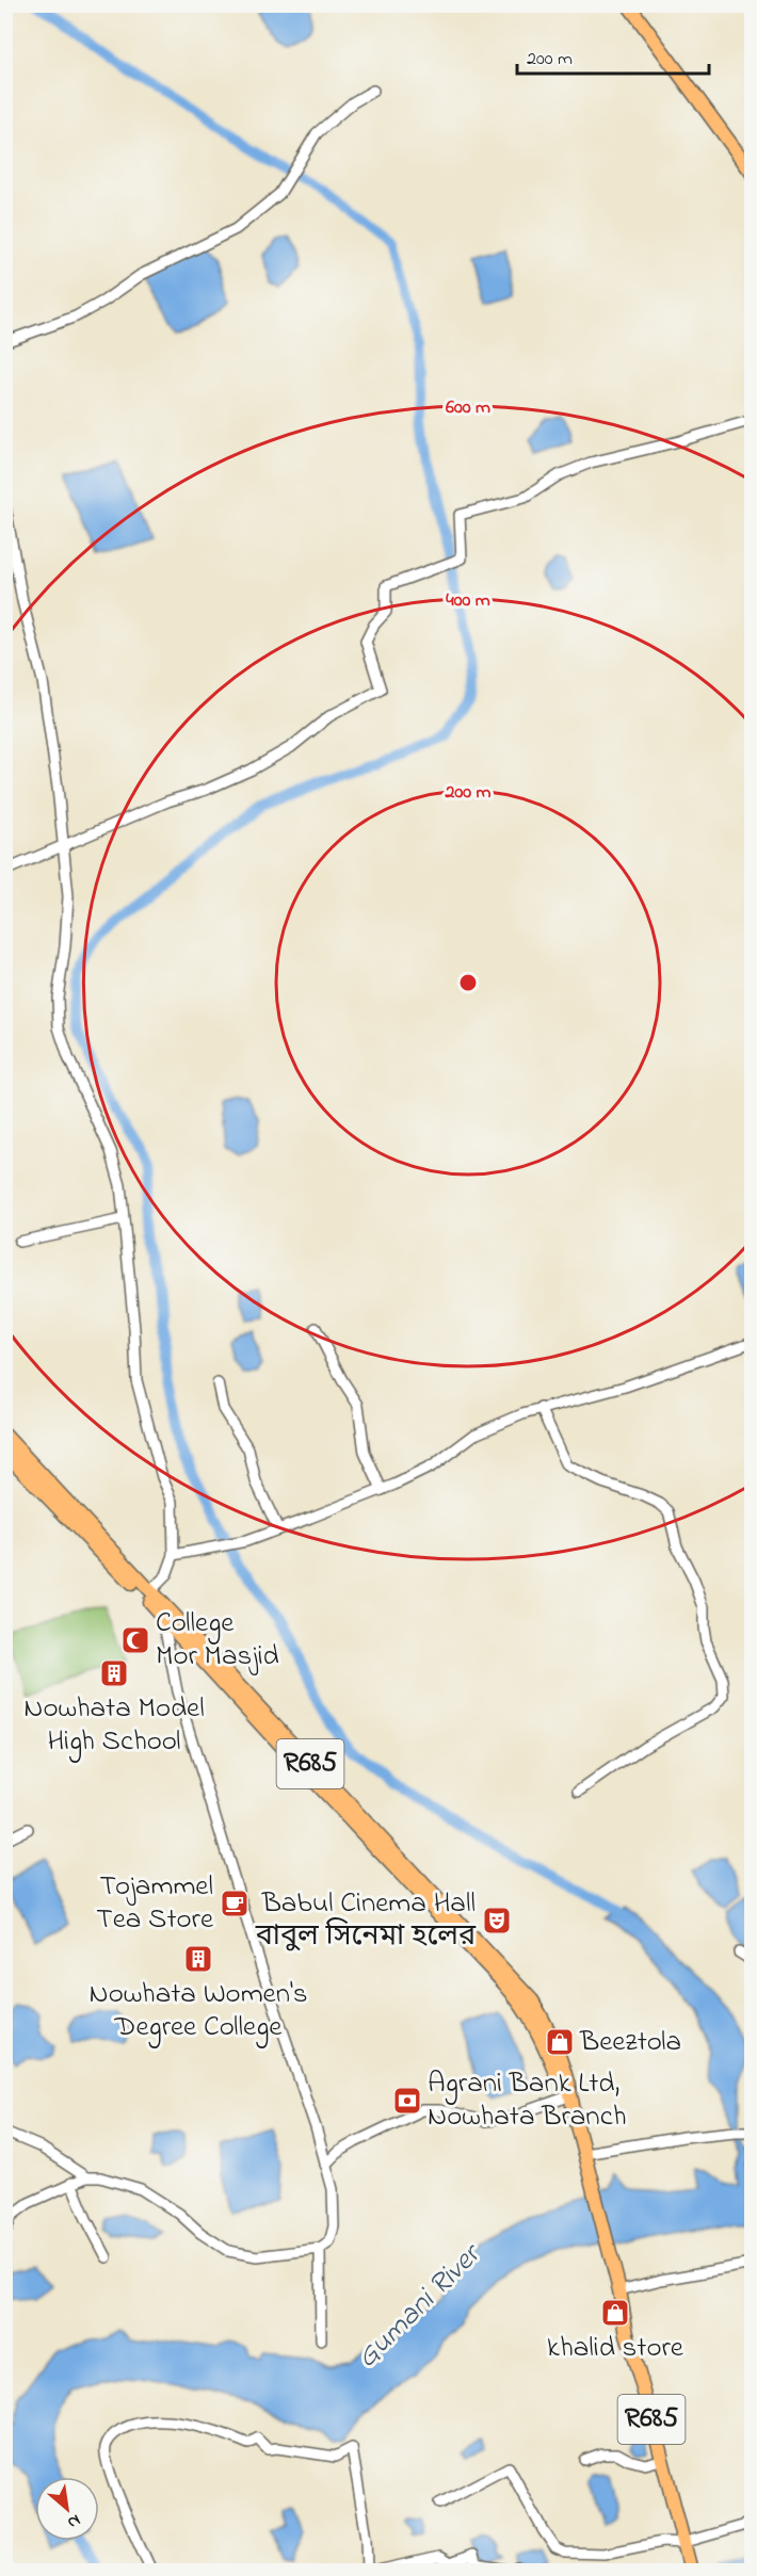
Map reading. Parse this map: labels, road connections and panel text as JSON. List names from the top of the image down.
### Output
{
  "streets": {
    "main road": ["R685"]
  },
  "water": ["Gumani River"],
  "places": {
    "mosque": ["College Mor Masjid"],
    "building": ["Nowhata Model High School", "Nowhata Women's Degree College"],
    "cafe": ["Tojammel Tea Store"],
    "theatre": ["Babul Cinema Hall বাবুল সিনেমা হলের"],
    "shop": ["Beeztola", "khalid store"],
    "bank": ["Agrani Bank Ltd, Nowhata Branch"]
  },
  "scale_bar": "200 m",
  "north": "bottom right",
  "rings": ["600 m", "400 m", "200 m"]
}
